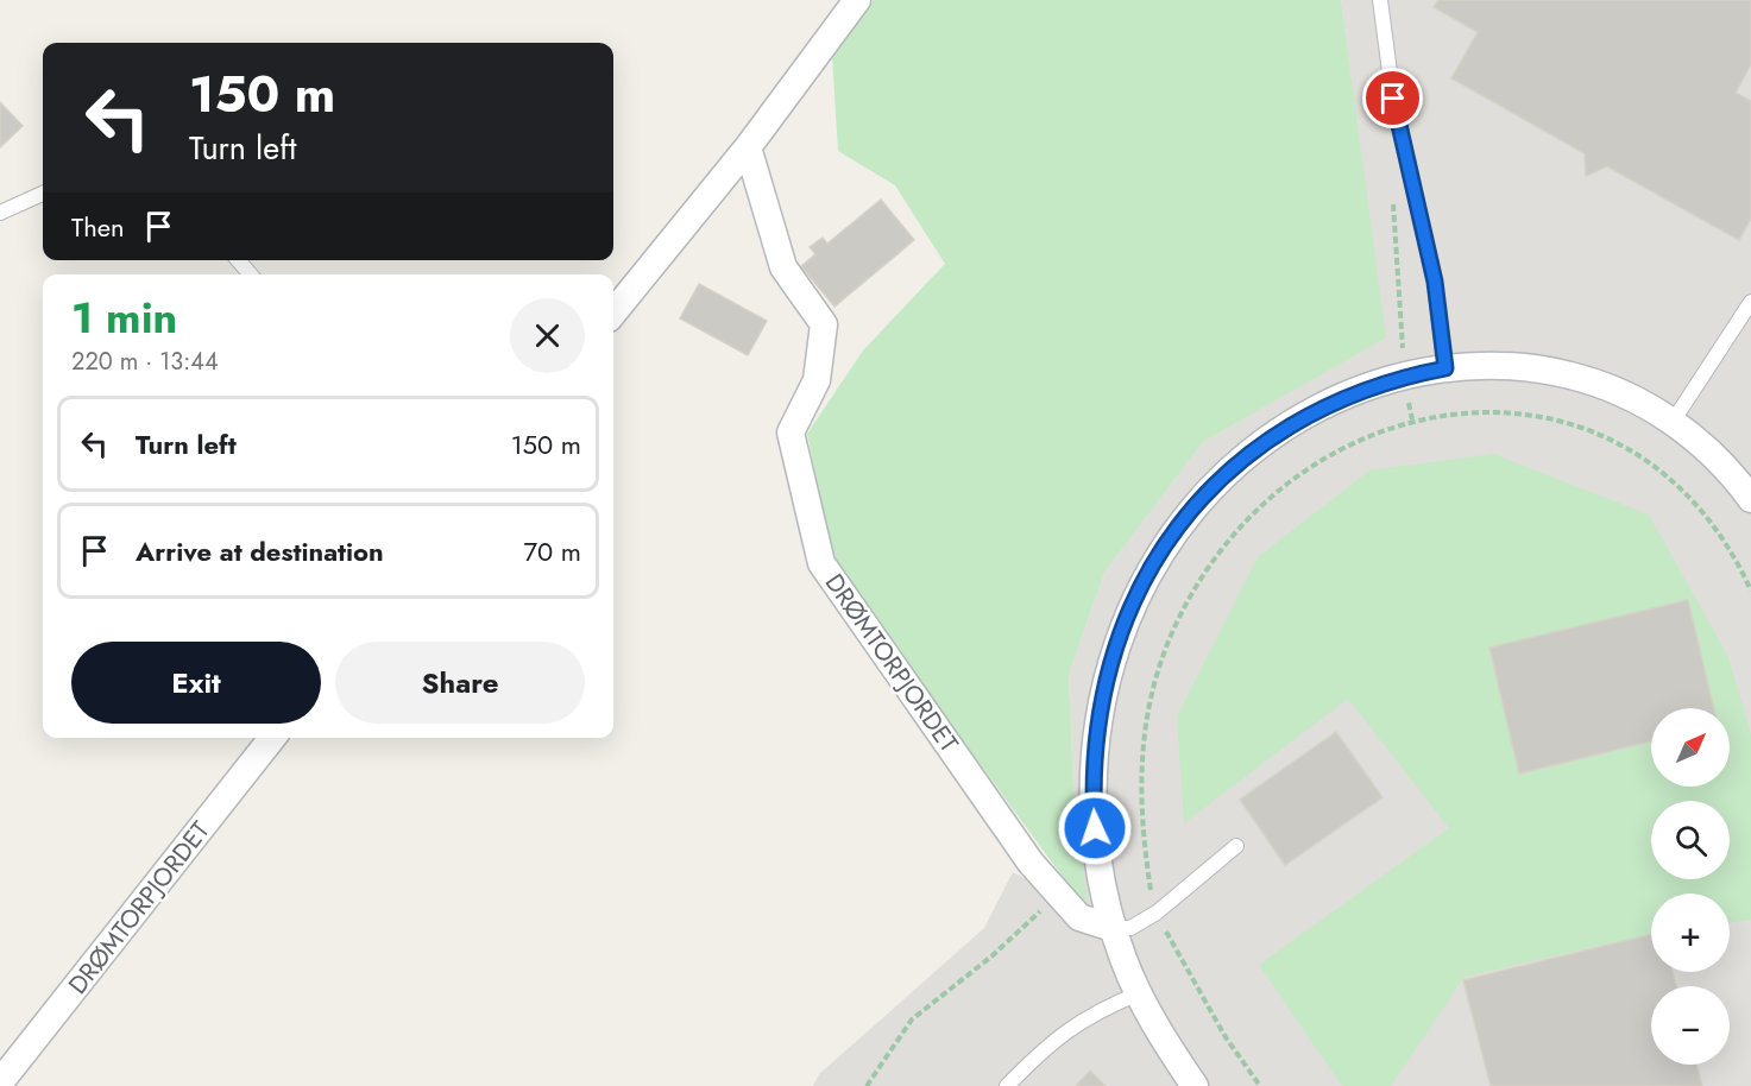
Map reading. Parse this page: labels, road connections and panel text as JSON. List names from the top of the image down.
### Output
{
  "streets": {
    "street": ["DRØMTORPJORDET"]
  },
  "north": "top right",
  "page": {
    "turn": ["150 m", "Turn left"],
    "then": "Then",
    "heading": ["1 min", "220 m · 13:44"],
    "list": [
      {
        "name": "Turn left",
        "value": "150 m"
      },
      {
        "name": "Arrive at destination",
        "value": "70 m"
      }
    ],
    "buttons": ["Exit", "Share"],
    "map_buttons": ["+", "−"]
  }
}
